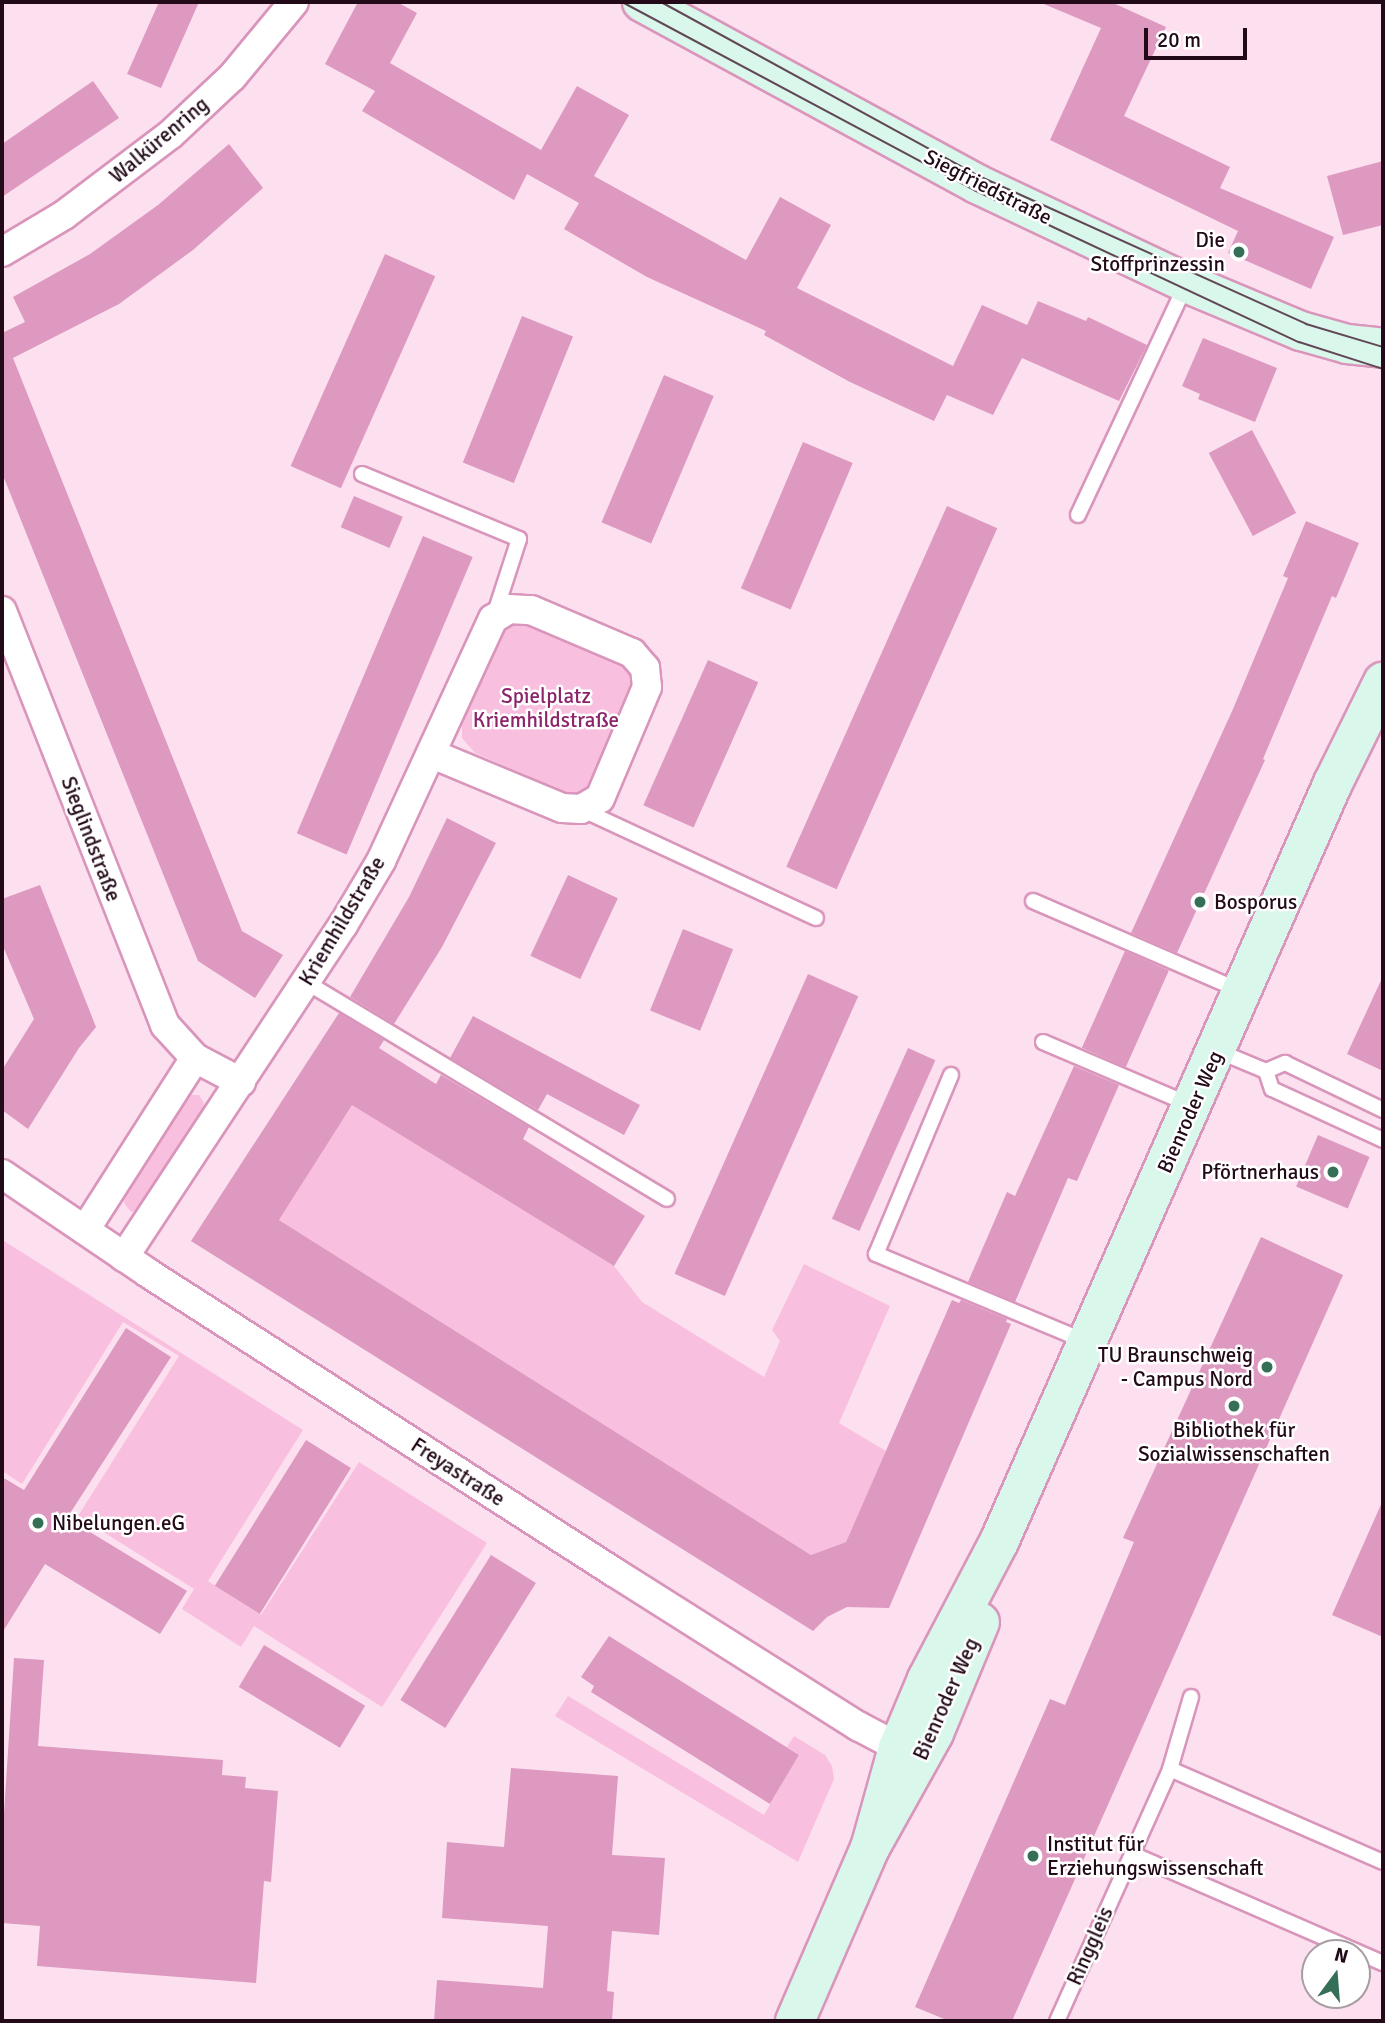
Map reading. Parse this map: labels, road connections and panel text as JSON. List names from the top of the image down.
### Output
{
  "streets": {
    "main road": ["Siegfriedstraße", "Bienroder Weg"],
    "street": [
      "Walkürenring",
      "Sieglindstraße",
      "Kriemhildstraße",
      "Freyastraße"
    ],
    "lane": ["Ringgleis"]
  },
  "crossings": [
    ["Kriemhildstraße", "Freyastraße"],
    ["Bienroder Weg", "Freyastraße"]
  ],
  "parks": ["Spielplatz Kriemhildstraße"],
  "places": [
    "Die Stoffprinzessin",
    "Bosporus",
    "Pförtnerhaus",
    "TU Braunschweig - Campus Nord",
    "Bibliothek für Sozialwissenschaften",
    "Nibelungen.eG",
    "Institut für Erziehungswissenschaft"
  ],
  "scale_bar": "20 m",
  "north": "top"
}
